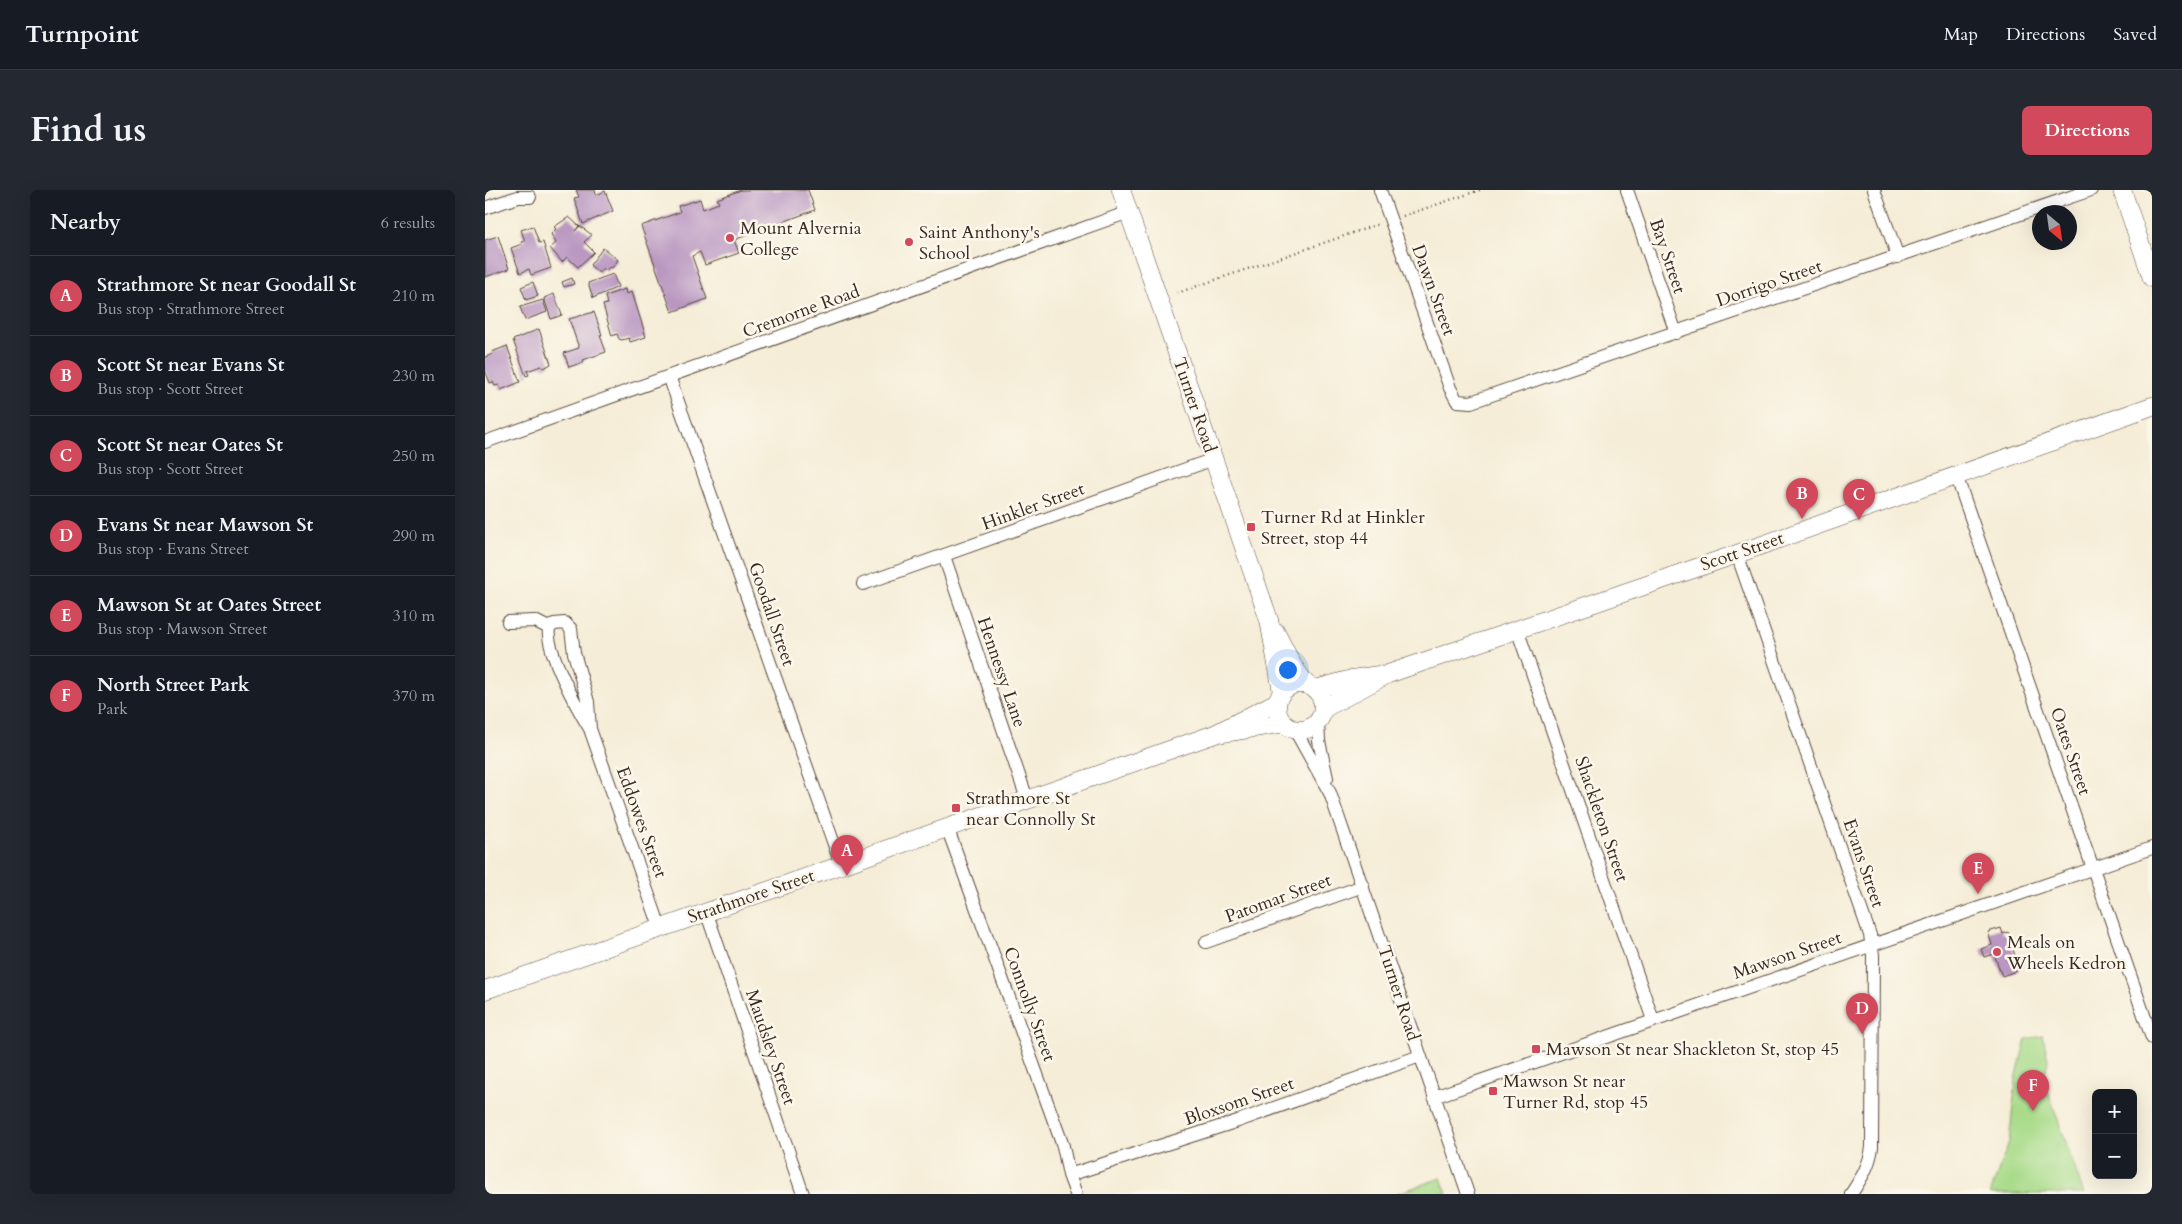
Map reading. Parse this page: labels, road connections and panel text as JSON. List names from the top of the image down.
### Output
{
  "streets": {
    "street": [
      "Bay Street",
      "Dorrigo Street",
      "Dawn Street",
      "Cremorne Road",
      "Turner Road",
      "Hinkler Street",
      "Scott Street",
      "Goodall Street",
      "Hennessy Lane",
      "Oates Street",
      "Shackleton Street",
      "Eddowes Street",
      "Evans Street",
      "Strathmore Street",
      "Patomar Street",
      "Mawson Street",
      "Connolly Street",
      "Maudsley Street",
      "Bloxsom Street"
    ]
  },
  "crossings": [
    ["Bay Street", "Dorrigo Street"],
    ["Dorrigo Street", "Dawn Street"],
    ["Cremorne Road", "Turner Road"],
    ["Cremorne Road", "Goodall Street"],
    ["Turner Road", "Hinkler Street"],
    ["Turner Road", "Scott Street"],
    ["Turner Road", "Strathmore Street"],
    ["Turner Road", "Patomar Street"],
    ["Turner Road", "Mawson Street"],
    ["Turner Road", "Bloxsom Street"],
    ["Hinkler Street", "Hennessy Lane"],
    ["Scott Street", "Oates Street"],
    ["Scott Street", "Shackleton Street"],
    ["Scott Street", "Evans Street"],
    ["Scott Street", "Strathmore Street"],
    ["Goodall Street", "Strathmore Street"],
    ["Hennessy Lane", "Strathmore Street"],
    ["Oates Street", "Mawson Street"],
    ["Shackleton Street", "Mawson Street"],
    ["Eddowes Street", "Strathmore Street"],
    ["Evans Street", "Mawson Street"],
    ["Strathmore Street", "Connolly Street"],
    ["Strathmore Street", "Maudsley Street"],
    ["Connolly Street", "Bloxsom Street"]
  ],
  "places": {
    "other": ["Mount Alvernia College", "Saint Anthony's School", "Meals on Wheels Kedron"],
    "transit": [
      "Turner Rd at Hinkler Street, stop 44",
      "Strathmore St near Connolly St",
      "Mawson St near Shackleton St, stop 45",
      "Mawson St near Turner Rd, stop 45"
    ]
  },
  "north": "bottom right",
  "page": {
    "header": "Turnpoint",
    "nav": ["Map", "Directions", "Saved"],
    "title": "Find us",
    "buttons": "Directions",
    "heading": ["Nearby", "6 results"],
    "list": [
      {
        "mark": "A",
        "name": "Strathmore St near Goodall St",
        "note": "Bus stop · Strathmore Street",
        "value": "210 m"
      },
      {
        "mark": "B",
        "name": "Scott St near Evans St",
        "note": "Bus stop · Scott Street",
        "value": "230 m"
      },
      {
        "mark": "C",
        "name": "Scott St near Oates St",
        "note": "Bus stop · Scott Street",
        "value": "250 m"
      },
      {
        "mark": "D",
        "name": "Evans St near Mawson St",
        "note": "Bus stop · Evans Street",
        "value": "290 m"
      },
      {
        "mark": "E",
        "name": "Mawson St at Oates Street",
        "note": "Bus stop · Mawson Street",
        "value": "310 m"
      },
      {
        "mark": "F",
        "name": "North Street Park",
        "note": "Park",
        "value": "370 m"
      }
    ],
    "pins": [
      "B",
      "C",
      "A",
      "E",
      "D",
      "F"
    ],
    "map_buttons": ["+", "−"]
  }
}
